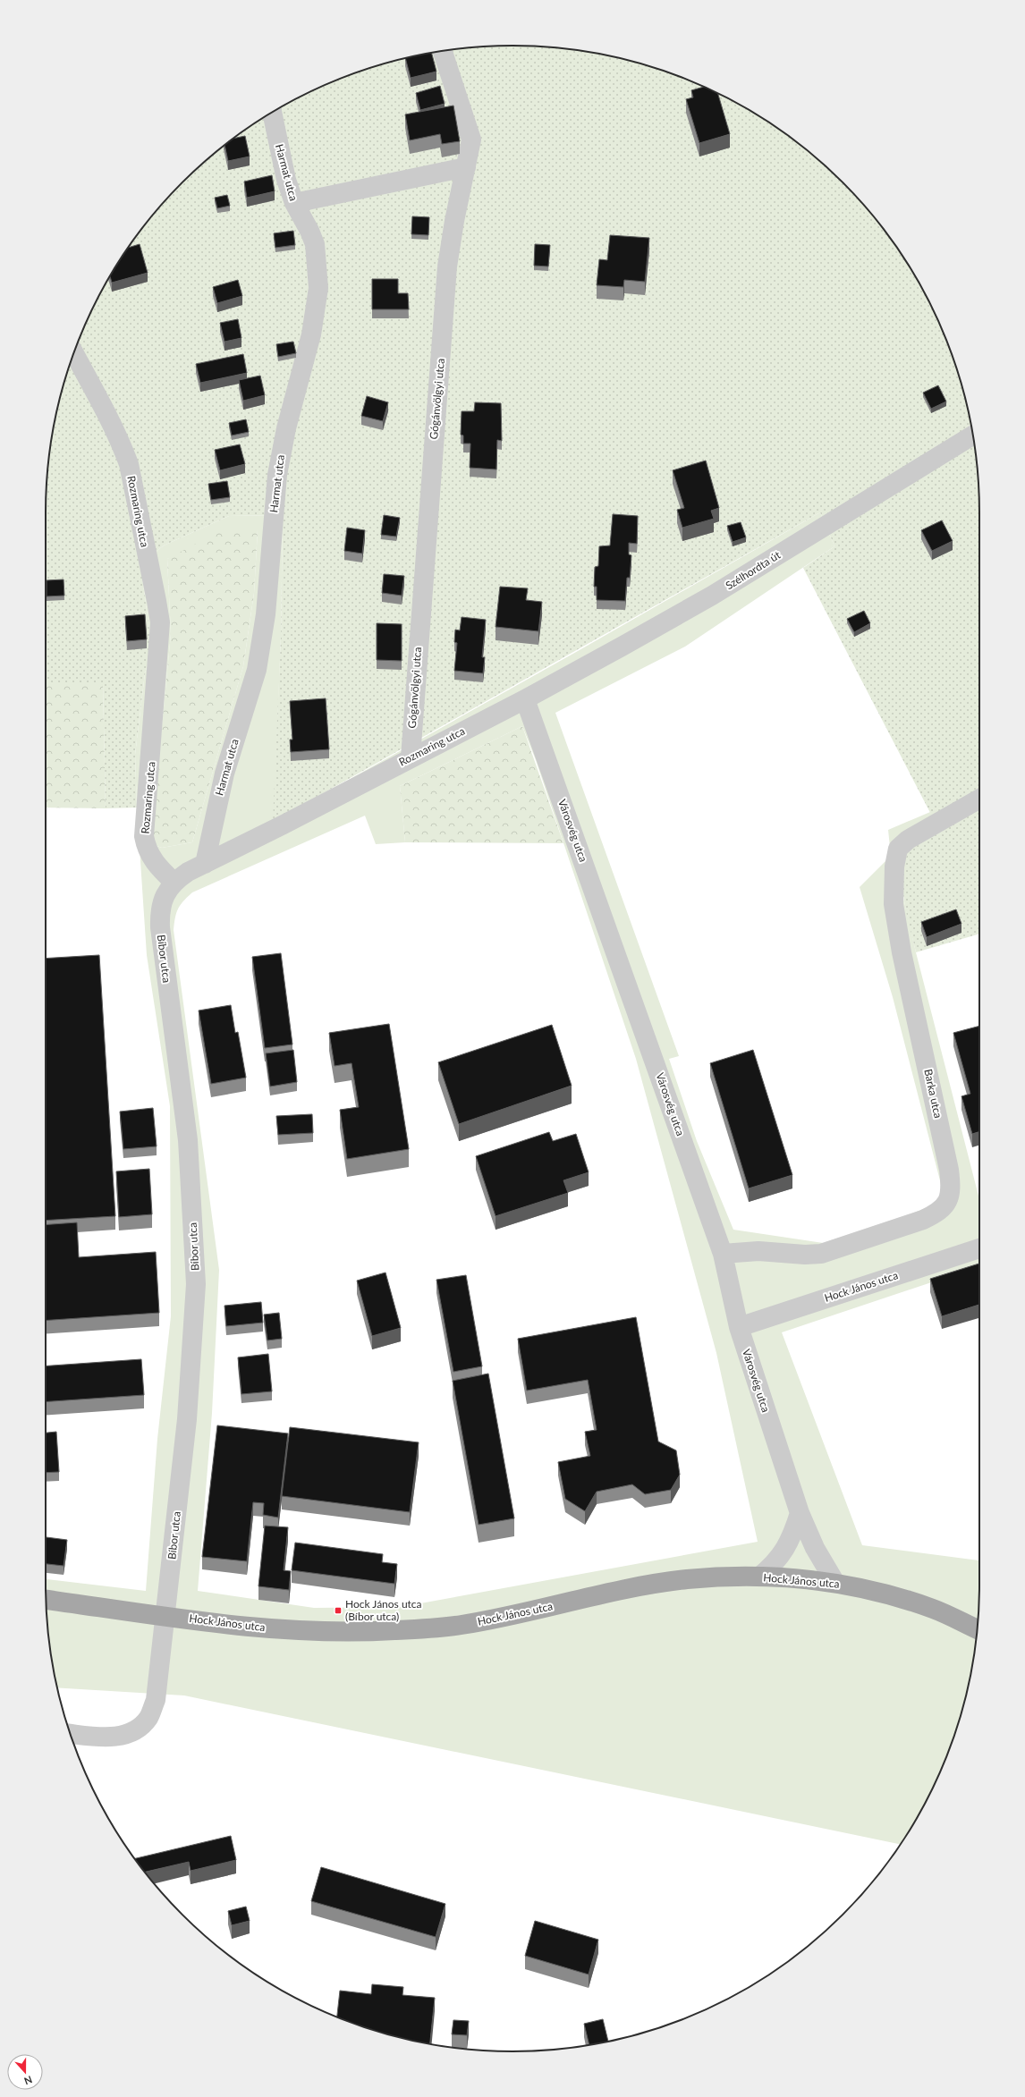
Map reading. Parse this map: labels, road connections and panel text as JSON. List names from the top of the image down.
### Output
{
  "streets": {
    "main road": ["Hock János utca"],
    "street": [
      "Harmat utca",
      "Gógánvölgyi utca",
      "Rozmaring utca",
      "Szélhordta út",
      "Városvég utca",
      "Bíbor utca",
      "Barka utca"
    ]
  },
  "crossings": [
    ["Harmat utca", "Rozmaring utca"],
    ["Gógánvölgyi utca", "Rozmaring utca"],
    ["Rozmaring utca", "Szélhordta út"],
    ["Rozmaring utca", "Városvég utca"],
    ["Rozmaring utca", "Bíbor utca"],
    ["Szélhordta út", "Városvég utca"],
    ["Városvég utca", "Barka utca"],
    ["Városvég utca", "Hock János utca"],
    ["Bíbor utca", "Hock János utca"]
  ],
  "places": {
    "transit": ["Hock János utca (Bíbor utca)"]
  },
  "north": "bottom"
}
